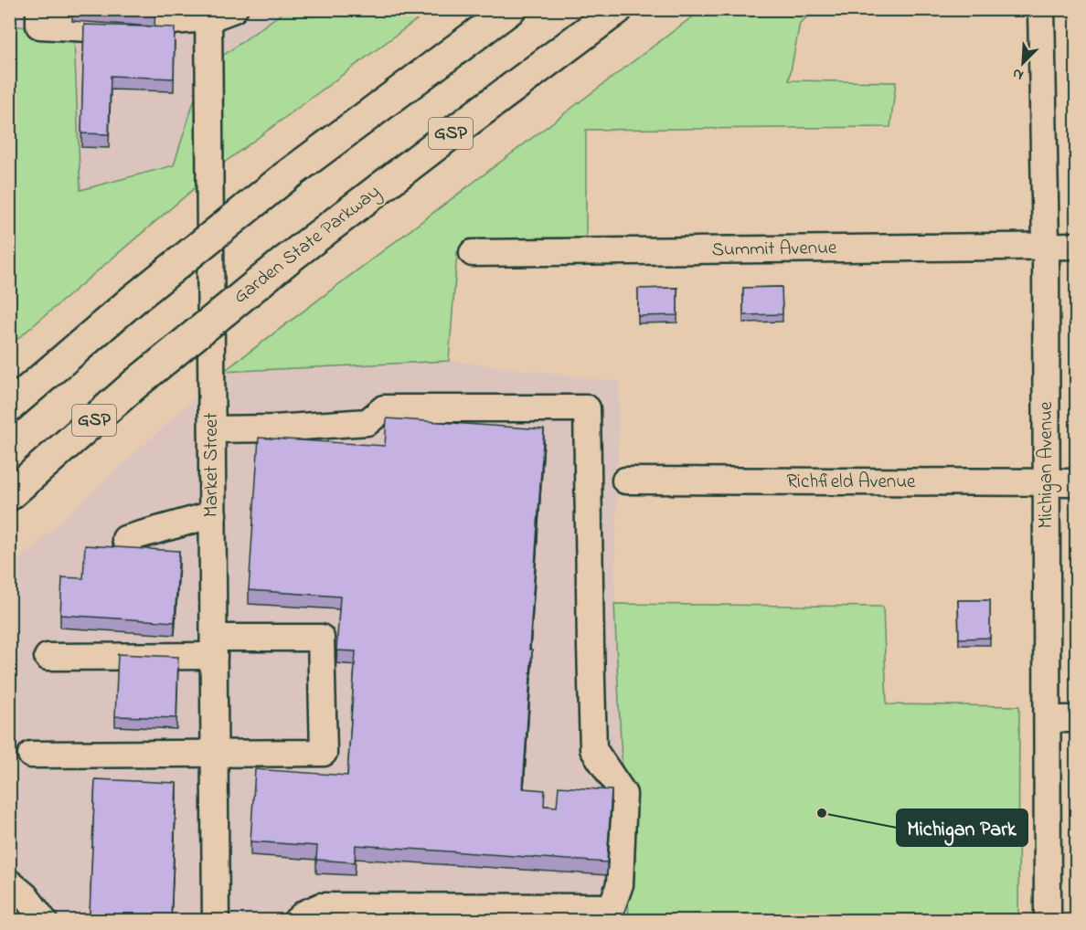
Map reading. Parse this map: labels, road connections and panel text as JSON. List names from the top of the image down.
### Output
{
  "streets": {
    "highway": ["GSP", "Garden State Parkway"],
    "street": [
      "Summit Avenue",
      "Market Street",
      "Michigan Avenue",
      "Richfield Avenue"
    ]
  },
  "crossings": [
    ["Summit Avenue", "Michigan Avenue"],
    ["Michigan Avenue", "Richfield Avenue"]
  ],
  "places": ["Michigan Park"],
  "north": "bottom left"
}
